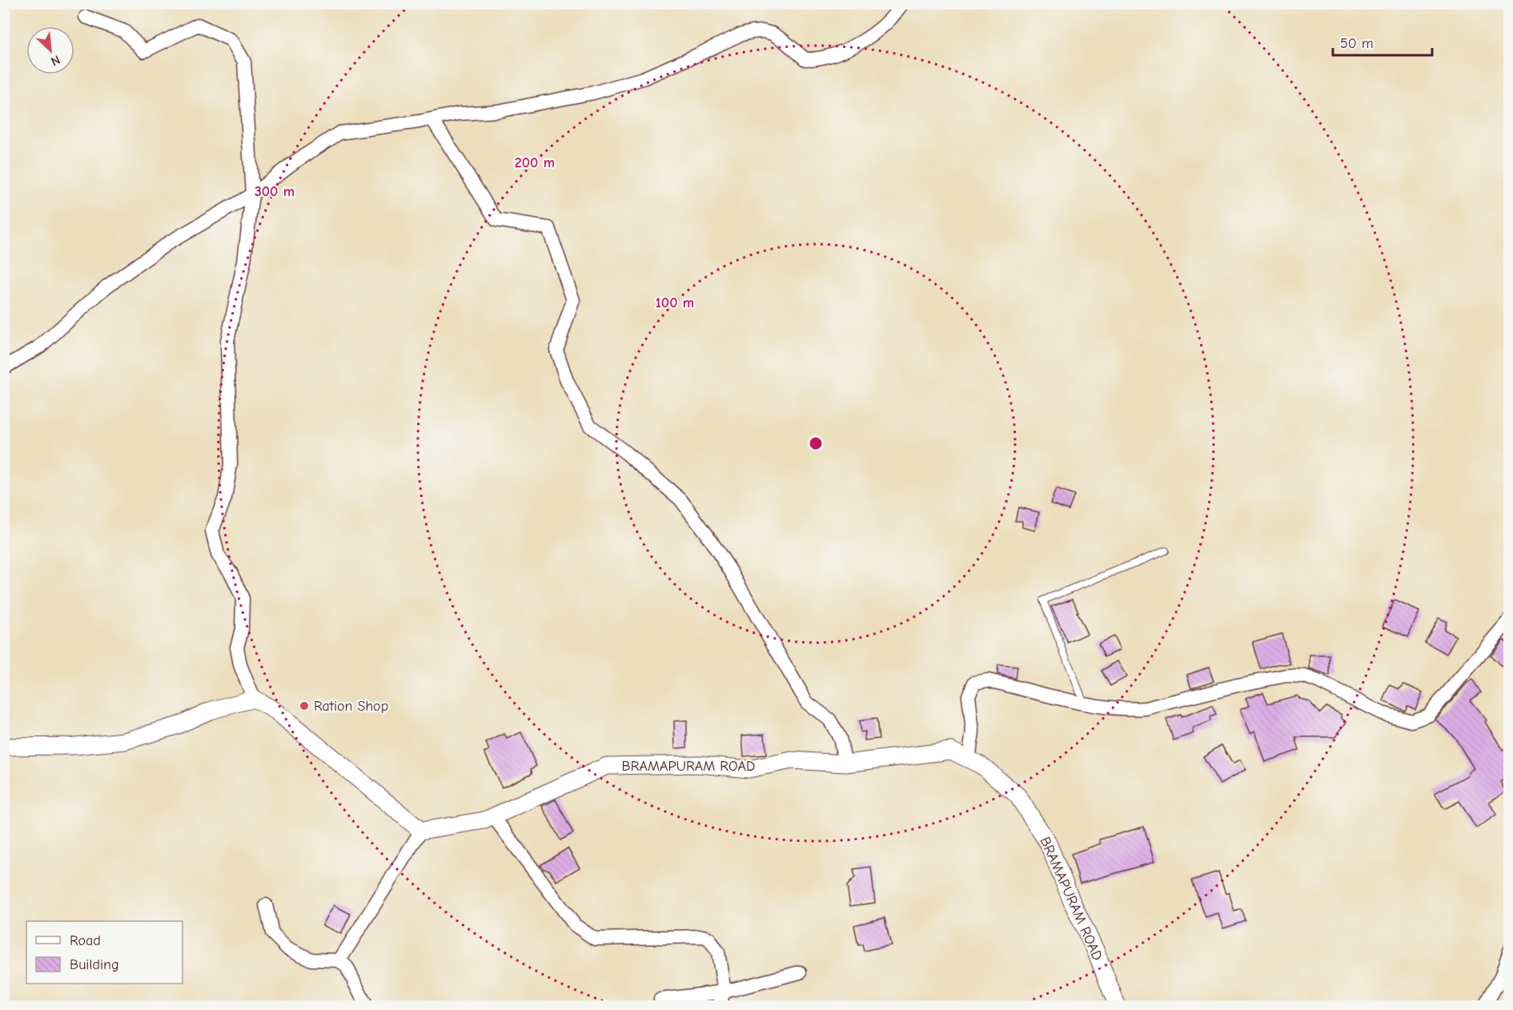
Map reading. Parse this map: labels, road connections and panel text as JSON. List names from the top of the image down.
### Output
{
  "streets": {
    "street": ["BRAMAPURAM ROAD"]
  },
  "places": ["Ration Shop"],
  "legend": ["Road", "Building"],
  "scale_bar": "50 m",
  "north": "bottom right",
  "rings": ["200 m", "300 m", "100 m"]
}
